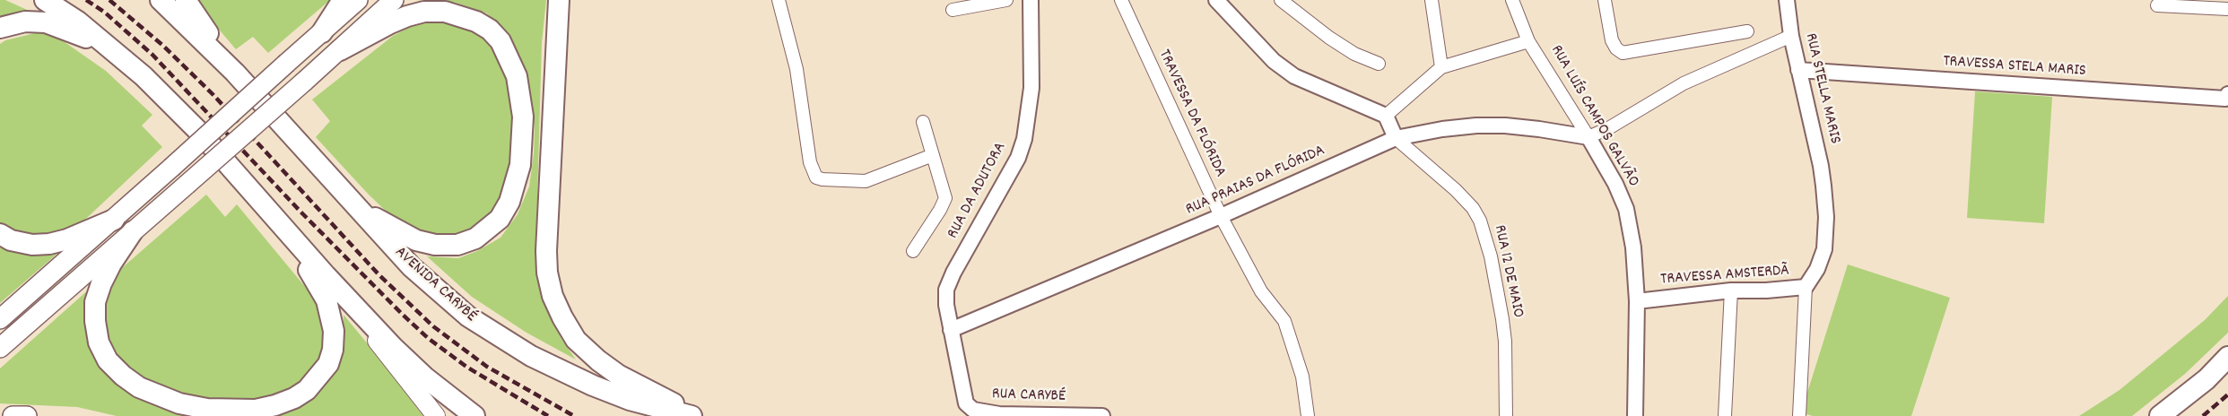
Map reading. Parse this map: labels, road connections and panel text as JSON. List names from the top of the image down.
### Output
{
  "streets": {
    "highway": ["AVENIDA CARYBÉ"],
    "street": [
      "TRAVESSA STELA MARIS",
      "RUA STELLA MARIS",
      "TRAVESSA DA FLÓRIDA",
      "RUA LUÍS CAMPOS GALVÃO",
      "RUA PRAIAS DA FLÓRIDA",
      "RUA DA ADUTORA",
      "RUA 12 DE MAIO",
      "TRAVESSA AMSTERDÃ",
      "RUA CARYBÉ"
    ]
  },
  "crossings": [
    ["TRAVESSA STELA MARIS", "RUA STELLA MARIS"],
    ["RUA STELLA MARIS", "TRAVESSA AMSTERDÃ"],
    ["TRAVESSA DA FLÓRIDA", "RUA PRAIAS DA FLÓRIDA"],
    ["RUA LUÍS CAMPOS GALVÃO", "RUA PRAIAS DA FLÓRIDA"],
    ["RUA LUÍS CAMPOS GALVÃO", "TRAVESSA AMSTERDÃ"],
    ["RUA PRAIAS DA FLÓRIDA", "RUA DA ADUTORA"],
    ["RUA PRAIAS DA FLÓRIDA", "RUA 12 DE MAIO"],
    ["RUA PRAIAS DA FLÓRIDA", "RUA CARYBÉ"],
    ["RUA DA ADUTORA", "RUA CARYBÉ"]
  ]
}
